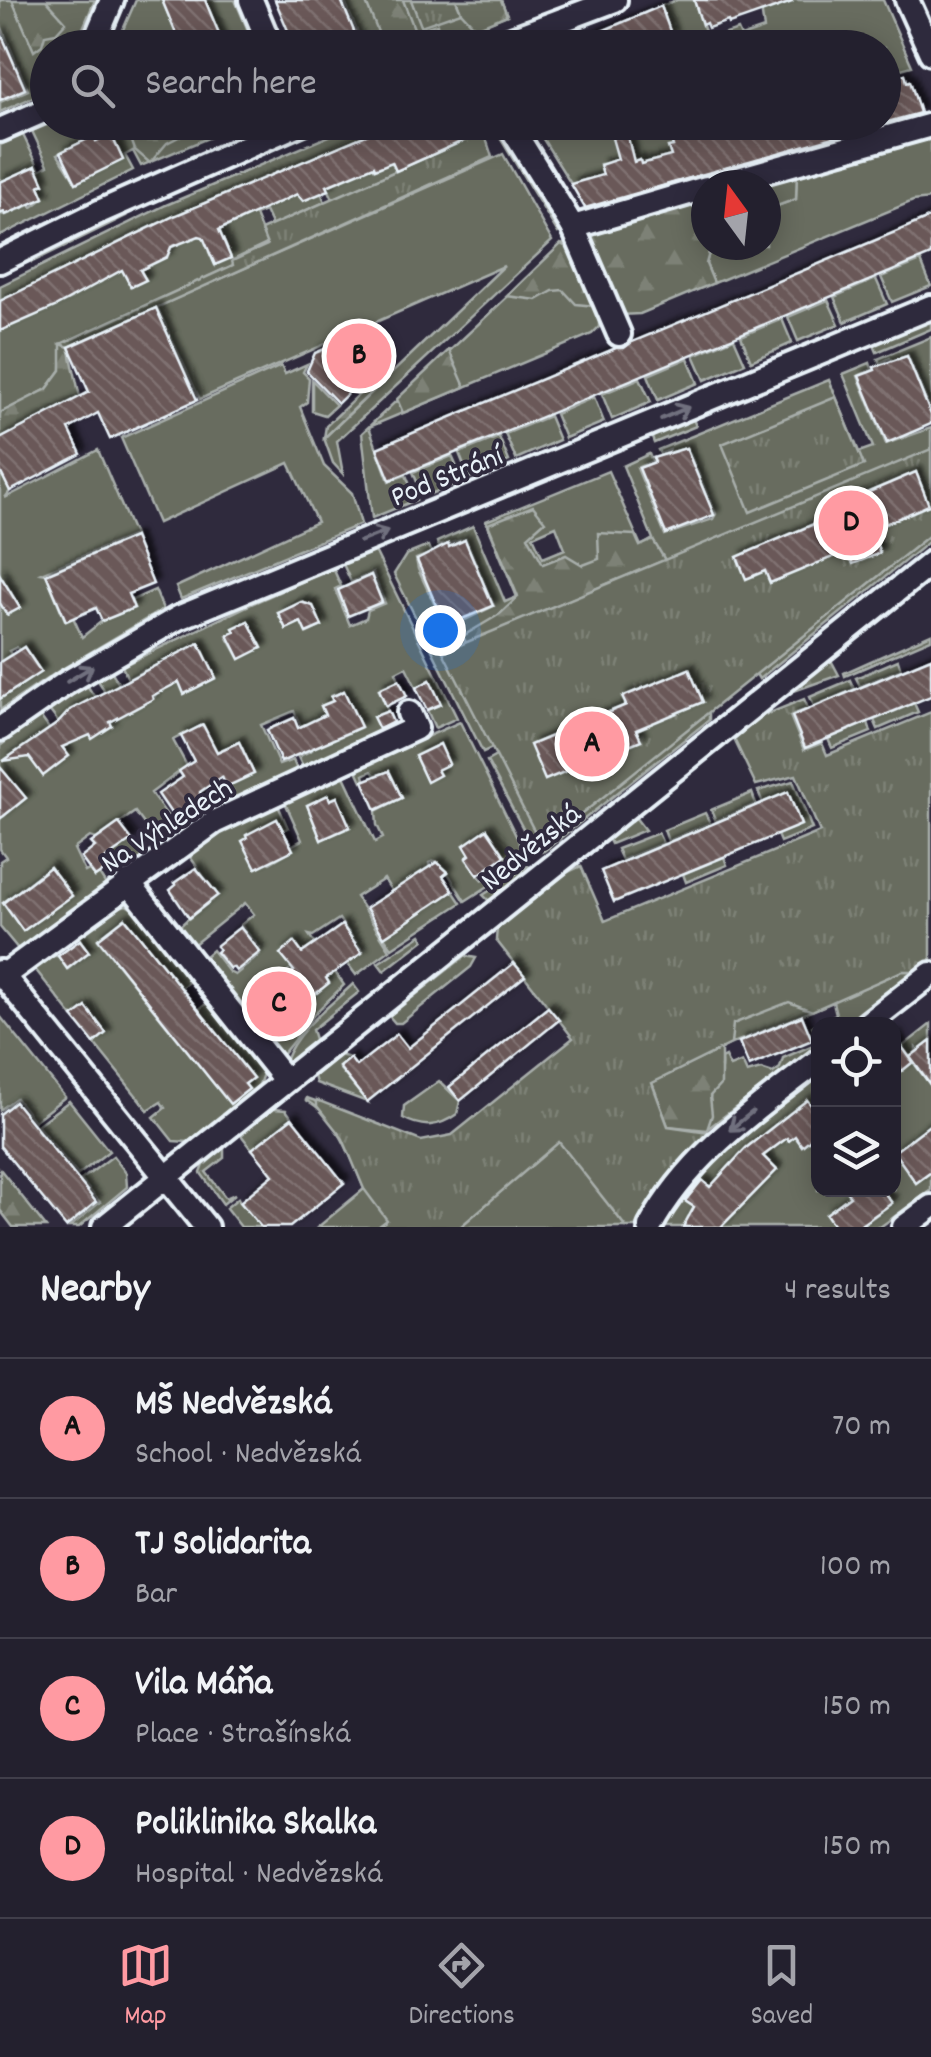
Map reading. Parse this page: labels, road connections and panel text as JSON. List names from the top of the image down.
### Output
{
  "streets": {
    "street": ["Pod Strání", "Na Výhledech", "Nedvězská"]
  },
  "one_way": ["Pod Strání"],
  "north": "top",
  "page": {
    "search": "Search here",
    "pins": [
      "B",
      "D",
      "A",
      "C"
    ],
    "heading": ["Nearby", "4 results"],
    "list": [
      {
        "mark": "A",
        "name": "MŠ Nedvězská",
        "note": "School · Nedvězská",
        "value": "70 m"
      },
      {
        "mark": "B",
        "name": "TJ Solidarita",
        "note": "Bar",
        "value": "100 m"
      },
      {
        "mark": "C",
        "name": "Vila Máňa",
        "note": "Place · Strašínská",
        "value": "150 m"
      },
      {
        "mark": "D",
        "name": "Poliklinika Skalka",
        "note": "Hospital · Nedvězská",
        "value": "150 m"
      }
    ],
    "nav": ["Map", "Directions", "Saved"]
  }
}
